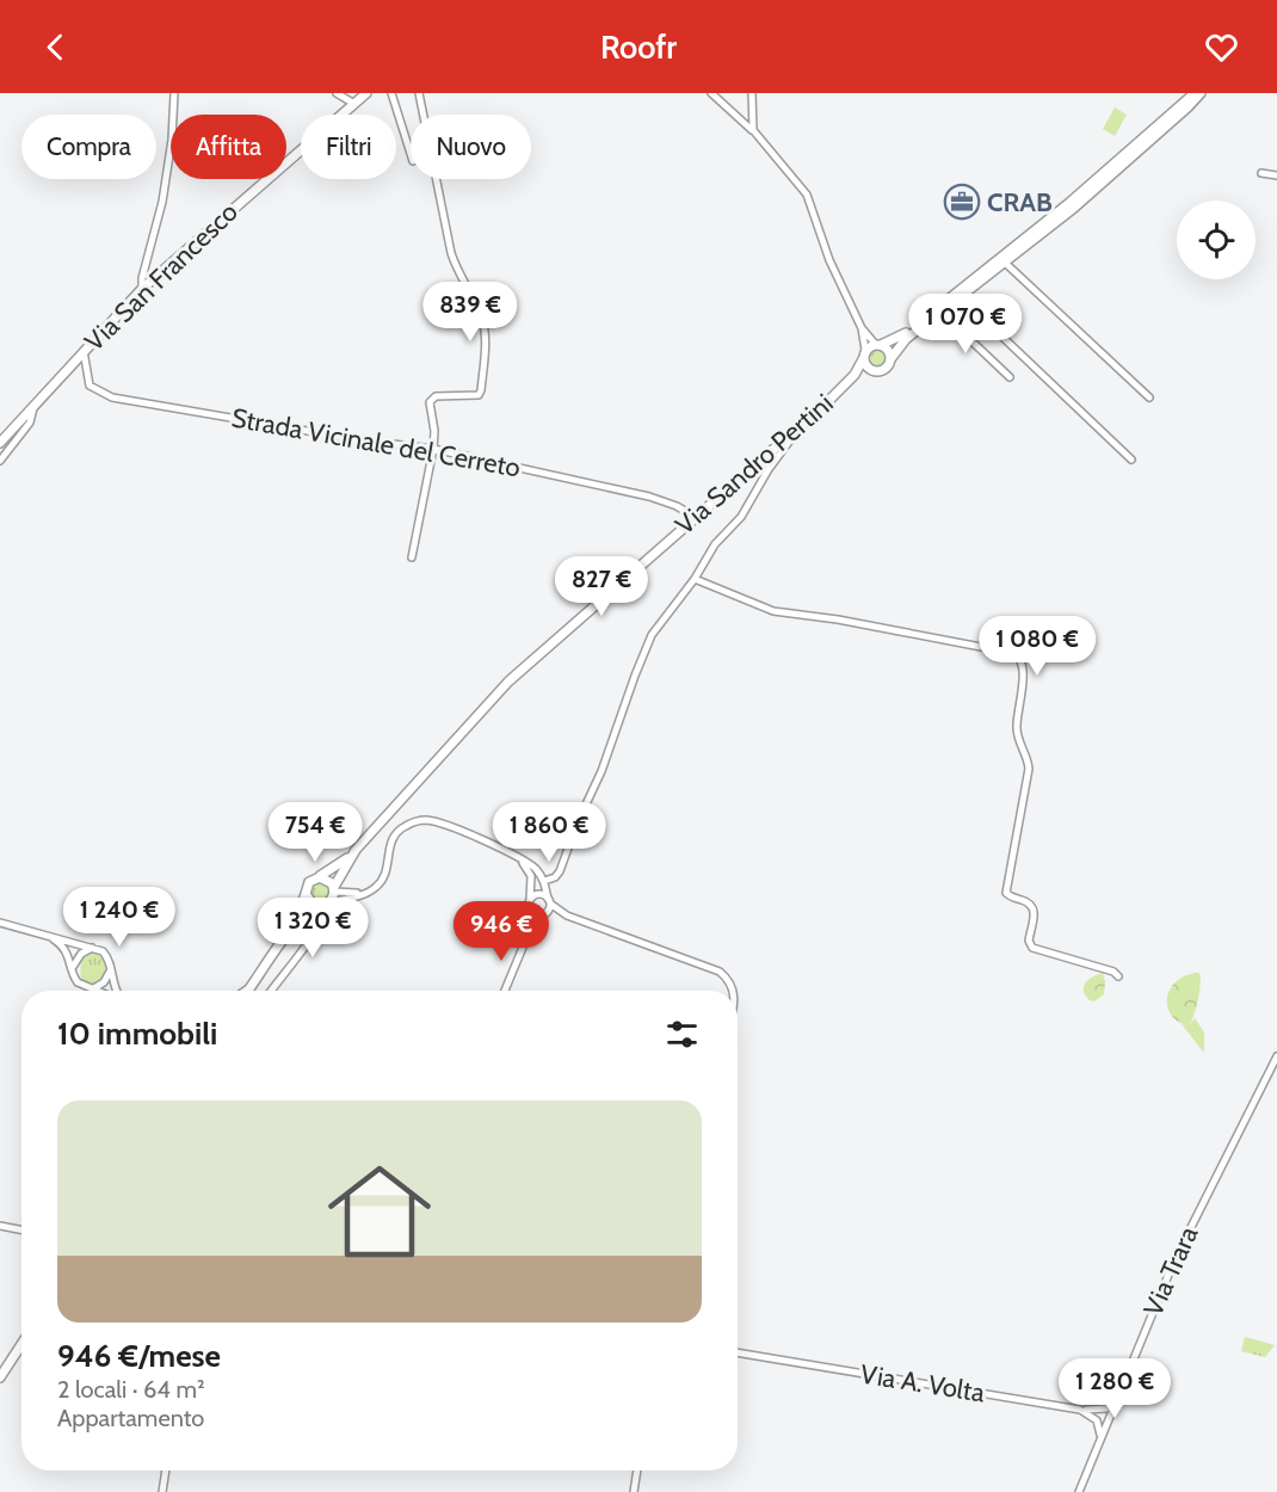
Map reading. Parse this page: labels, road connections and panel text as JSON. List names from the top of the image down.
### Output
{
  "streets": {
    "main road": ["Via San Francesco", "Via Sandro Pertini"],
    "street": ["Strada Vicinale del Cerreto", "Via Trara", "Via A. Volta"]
  },
  "crossings": [
    ["Via San Francesco", "Strada Vicinale del Cerreto"],
    ["Strada Vicinale del Cerreto", "Via Sandro Pertini"]
  ],
  "places": {
    "office": ["CRAB"]
  },
  "page": {
    "header": "Roofr",
    "chip": [
      "Compra",
      "Affitta",
      "Filtri",
      "Nuovo"
    ],
    "price": [
      "839 €",
      "1 070 €",
      "827 €",
      "1 080 €",
      "754 €",
      "1 860 €",
      "1 240 €",
      "1 320 €",
      "946 €",
      "1 280 €"
    ],
    "heading": "10 immobili",
    "list": [
      {
        "name": "946 €/mese",
        "note": "2 locali · 64 m² · Appartamento"
      }
    ]
  }
}
